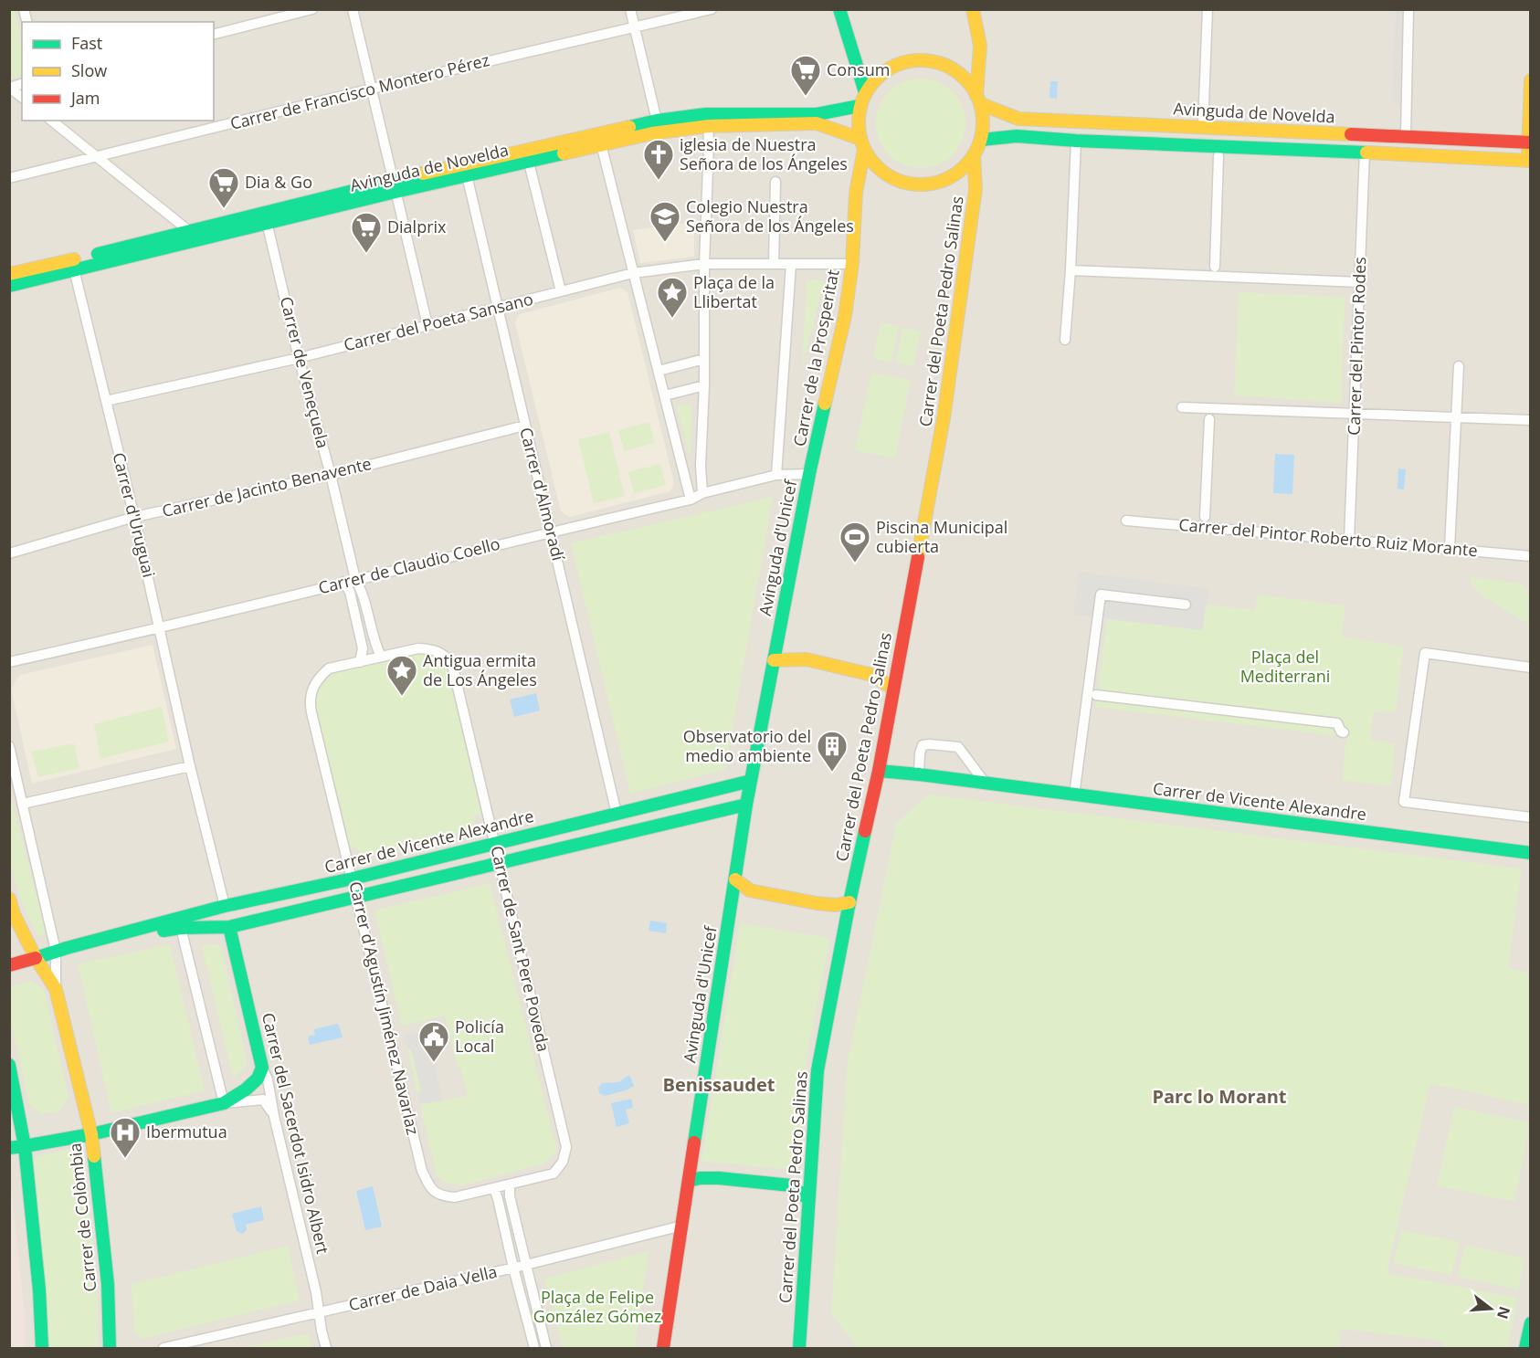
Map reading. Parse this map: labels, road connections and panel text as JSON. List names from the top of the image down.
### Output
{
  "streets": {
    "main road": [
      "Avinguda de Novelda",
      "Carrer del Poeta Pedro Salinas",
      "Carrer de la Prosperitat",
      "Avinguda d'Unicef",
      "Carrer de Vicente Alexandre",
      "Carrer del Sacerdot Isidro Albert",
      "Carrer de Colòmbia"
    ],
    "street": [
      "Carrer de Francisco Montero Pérez",
      "Carrer del Poeta Sansano",
      "Carrer del Pintor Rodes",
      "Carrer de Veneçuela",
      "Carrer de Jacinto Benavente",
      "Carrer d'Almoradí",
      "Carrer d'Uruguai",
      "Carrer del Pintor Roberto Ruiz Morante",
      "Carrer de Claudio Coello",
      "Carrer de Sant Pere Poveda",
      "Carrer d'Agustín Jiménez Navarlaz",
      "Carrer de Daia Vella"
    ]
  },
  "crossings": [
    ["Avinguda de Novelda", "Carrer del Poeta Pedro Salinas"],
    ["Avinguda de Novelda", "Carrer del Pintor Rodes"],
    ["Avinguda de Novelda", "Carrer de la Prosperitat"],
    ["Avinguda de Novelda", "Carrer de Veneçuela"],
    ["Avinguda de Novelda", "Carrer d'Almoradí"],
    ["Avinguda de Novelda", "Carrer d'Uruguai"],
    ["Carrer del Poeta Pedro Salinas", "Carrer de la Prosperitat"],
    ["Carrer del Poeta Pedro Salinas", "Carrer de Vicente Alexandre"],
    ["Carrer del Poeta Sansano", "Carrer de la Prosperitat"],
    ["Carrer del Poeta Sansano", "Carrer de Veneçuela"],
    ["Carrer del Poeta Sansano", "Carrer d'Almoradí"],
    ["Carrer del Poeta Sansano", "Carrer d'Uruguai"],
    ["Carrer del Pintor Rodes", "Carrer del Pintor Roberto Ruiz Morante"],
    ["Carrer de la Prosperitat", "Avinguda d'Unicef"],
    ["Carrer de la Prosperitat", "Carrer de Claudio Coello"],
    ["Carrer de Veneçuela", "Carrer de Jacinto Benavente"],
    ["Carrer de Veneçuela", "Carrer de Claudio Coello"],
    ["Carrer de Veneçuela", "Carrer de Sant Pere Poveda"],
    ["Carrer de Jacinto Benavente", "Carrer d'Almoradí"],
    ["Carrer de Jacinto Benavente", "Carrer d'Uruguai"],
    ["Carrer d'Almoradí", "Carrer de Claudio Coello"],
    ["Carrer d'Almoradí", "Carrer de Vicente Alexandre"],
    ["Carrer d'Uruguai", "Carrer de Claudio Coello"],
    ["Avinguda d'Unicef", "Carrer de Claudio Coello"],
    ["Avinguda d'Unicef", "Carrer de Vicente Alexandre"],
    ["Avinguda d'Unicef", "Carrer de Daia Vella"],
    ["Carrer de Vicente Alexandre", "Carrer de Sant Pere Poveda"],
    ["Carrer de Vicente Alexandre", "Carrer d'Agustín Jiménez Navarlaz"],
    ["Carrer de Vicente Alexandre", "Carrer del Sacerdot Isidro Albert"],
    ["Carrer de Vicente Alexandre", "Carrer de Colòmbia"],
    ["Carrer de Sant Pere Poveda", "Carrer d'Agustín Jiménez Navarlaz"],
    ["Carrer del Sacerdot Isidro Albert", "Carrer de Daia Vella"]
  ],
  "districts": ["Benissaudet", "Parc lo Morant"],
  "parks": ["Plaça del Mediterrani", "Plaça de Felipe González Gómez"],
  "places": {
    "supermarket": ["Consum", "Dia & Go", "Dialprix"],
    "church": ["iglesia de Nuestra Señora de los Ángeles"],
    "school or university": ["Colegio Nuestra Señora de los Ángeles"],
    "place": ["Plaça de la Llibertat", "Antigua ermita de Los Ángeles"],
    "sports": ["Piscina Municipal cubierta"],
    "building": ["Observatorio del medio ambiente"],
    "public building": ["Policía Local"],
    "hospital": ["Ibermutua"]
  },
  "legend": ["Fast", "Slow", "Jam"],
  "north": "right"
}
